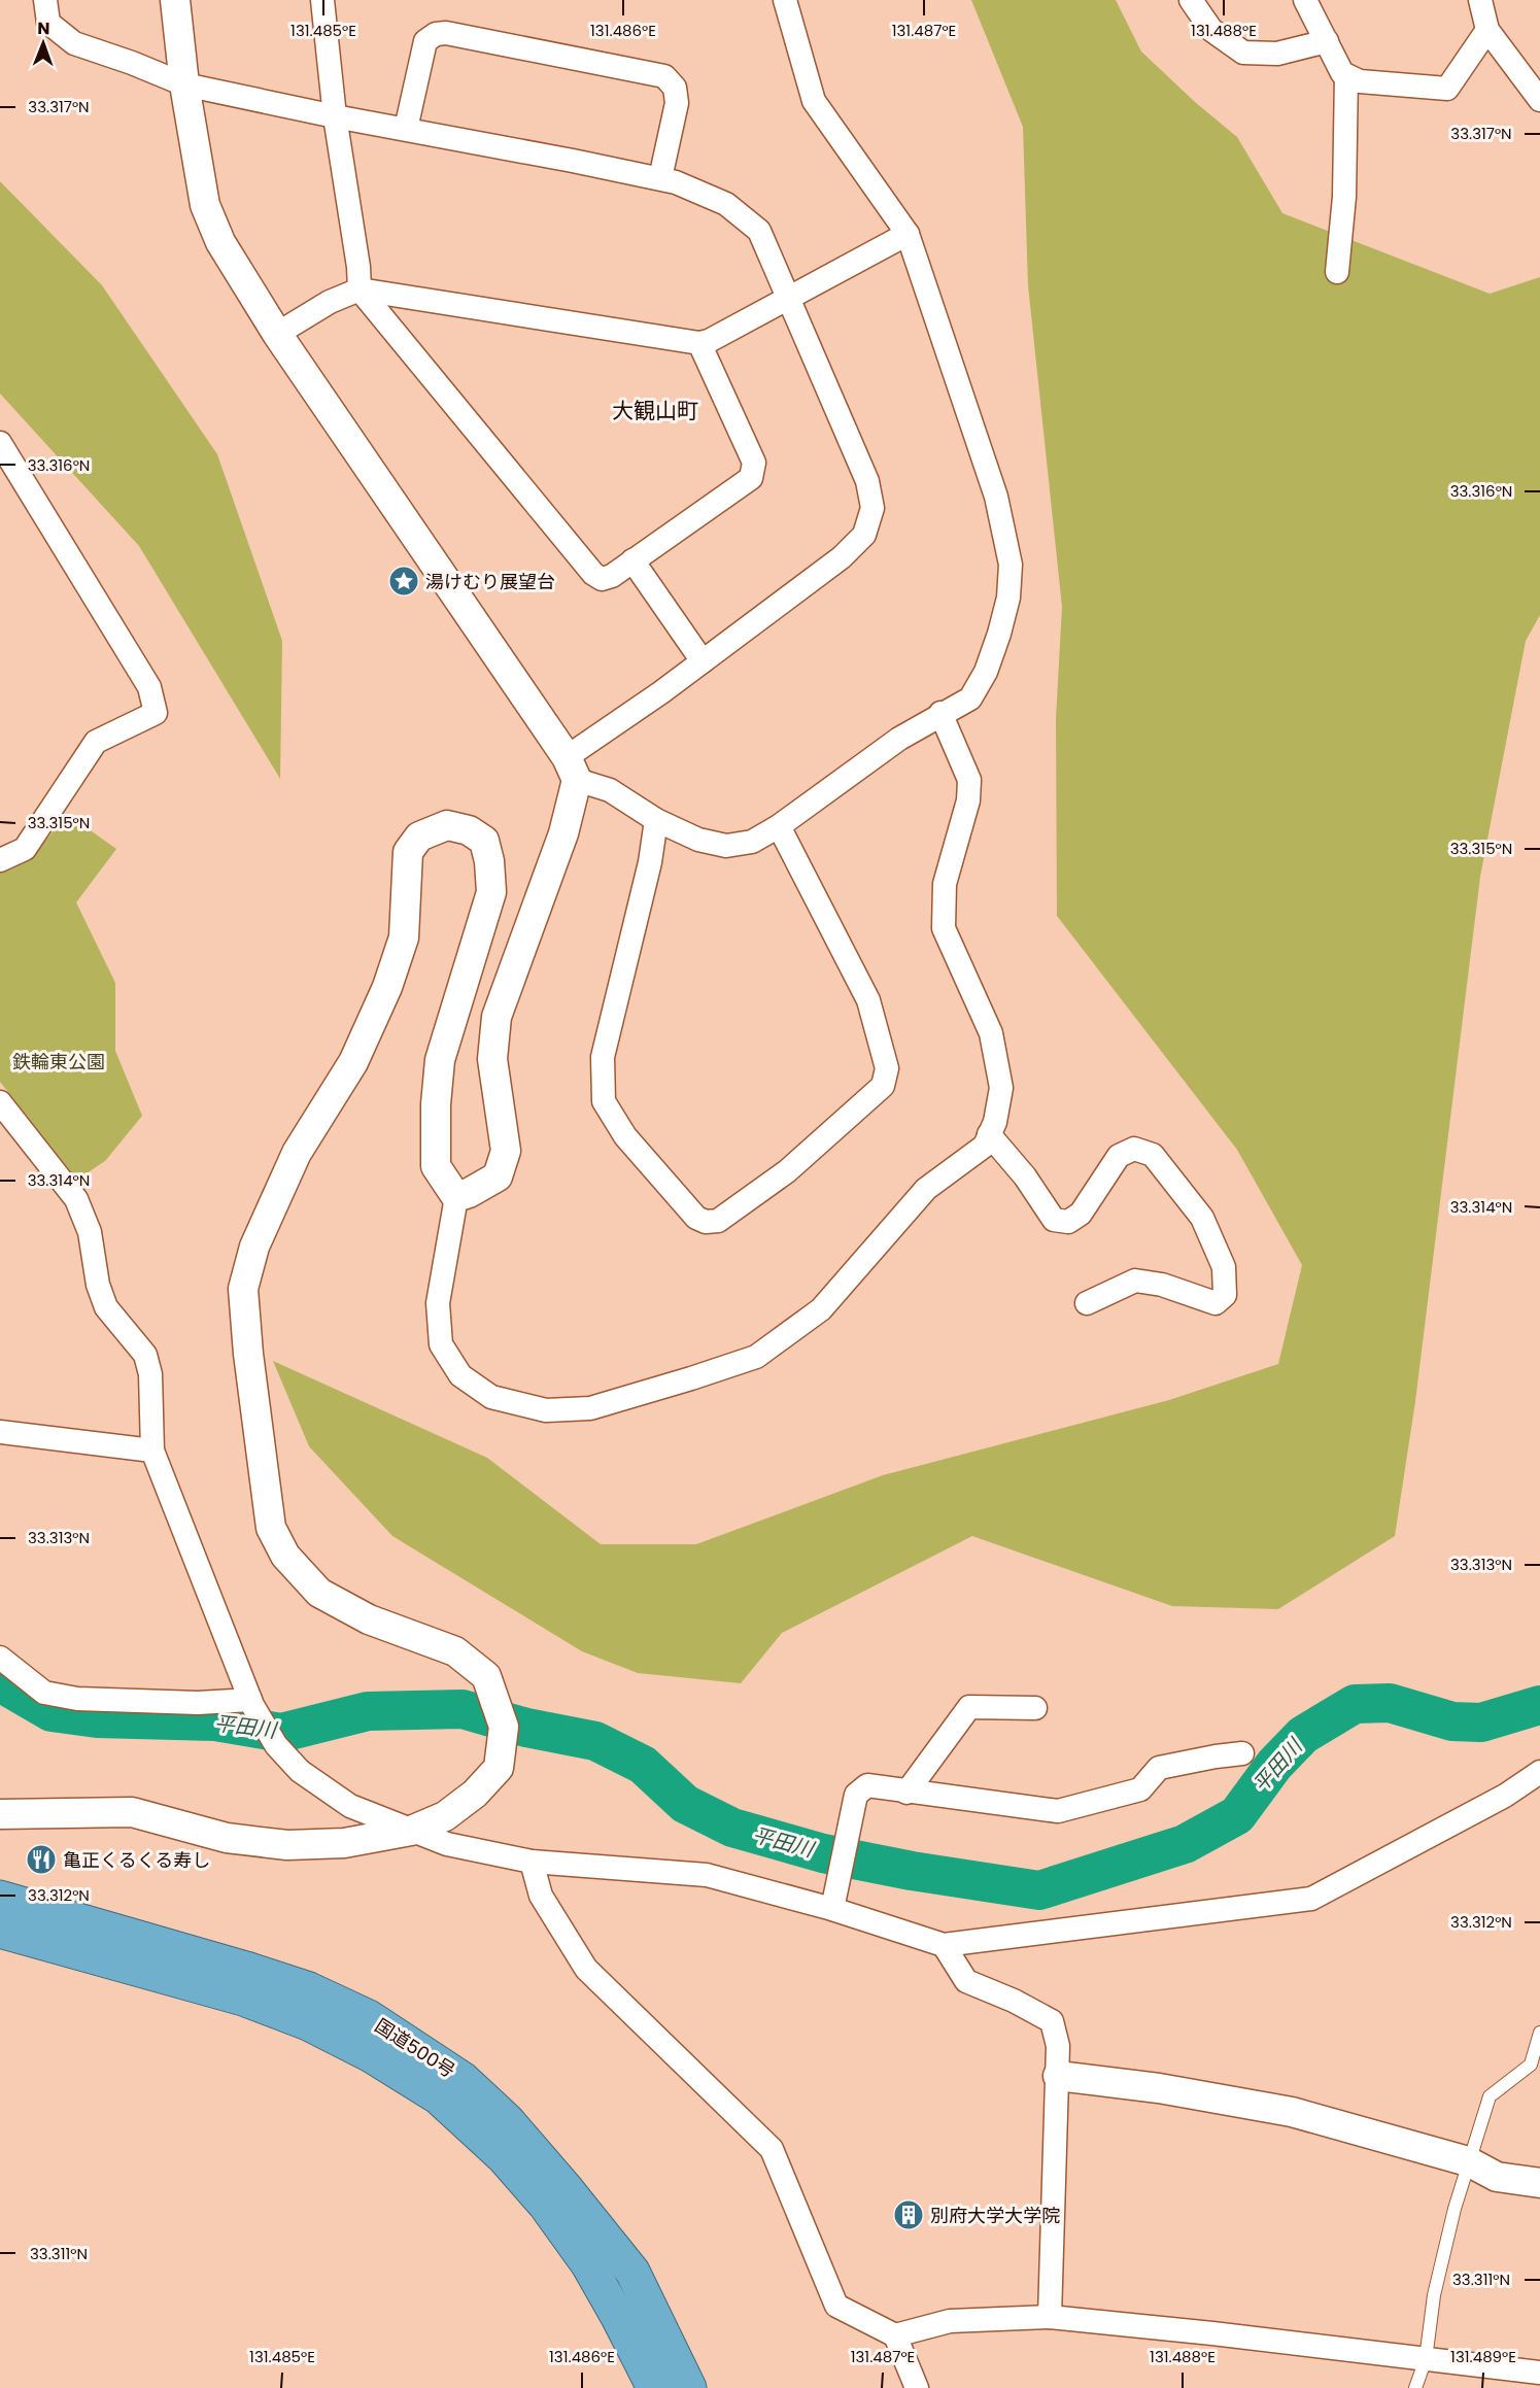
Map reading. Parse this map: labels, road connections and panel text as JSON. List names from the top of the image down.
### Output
{
  "streets": {
    "highway": ["国道500号"]
  },
  "districts": ["大観山町"],
  "water": ["平田川"],
  "parks": ["鉄輪東公園"],
  "places": {
    "place": ["湯けむり展望台"],
    "restaurant": ["亀正くるくる寿し"],
    "building": ["別府大学大学院"]
  },
  "north": "top",
  "coordinates": [
    "131.485°E",
    "131.486°E",
    "131.487°E",
    "131.488°E",
    "33.317°N",
    "33.316°N",
    "33.315°N",
    "33.314°N",
    "33.313°N",
    "33.312°N",
    "33.311°N",
    "131.489°E"
  ]
}
